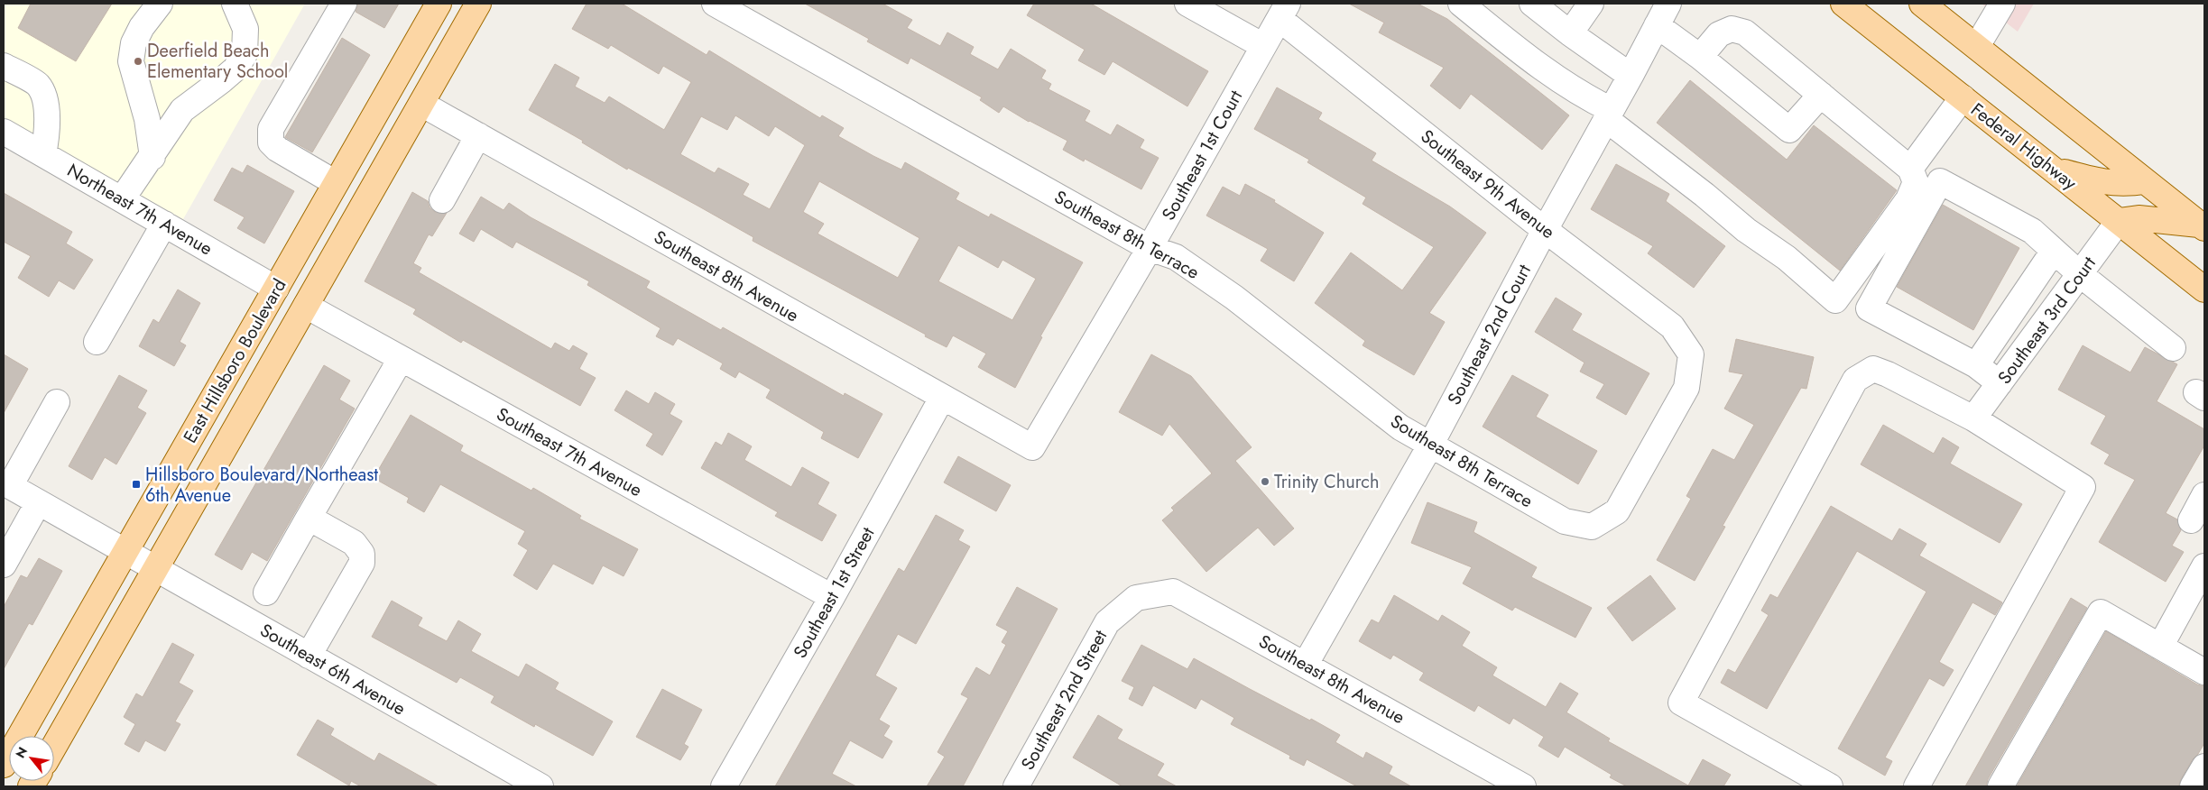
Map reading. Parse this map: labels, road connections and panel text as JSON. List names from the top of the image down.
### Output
{
  "streets": {
    "main road": ["Federal Highway", "East Hillsboro Boulevard"],
    "street": [
      "Southeast 1st Court",
      "Southeast 9th Avenue",
      "Northeast 7th Avenue",
      "Southeast 8th Terrace",
      "Southeast 8th Avenue",
      "Southeast 3rd Court",
      "Southeast 2nd Court",
      "Southeast 7th Avenue",
      "Southeast 1st Street",
      "Southeast 6th Avenue",
      "Southeast 2nd Street"
    ]
  },
  "crossings": [
    ["Federal Highway", "Southeast 3rd Court"],
    ["Southeast 1st Court", "Southeast 9th Avenue"],
    ["Southeast 1st Court", "Southeast 8th Terrace"],
    ["Southeast 1st Court", "Southeast 8th Avenue"],
    ["Southeast 9th Avenue", "Southeast 8th Terrace"],
    ["Southeast 9th Avenue", "Southeast 2nd Court"],
    ["Northeast 7th Avenue", "East Hillsboro Boulevard"],
    ["Southeast 8th Terrace", "Southeast 2nd Court"],
    ["Southeast 8th Avenue", "Southeast 2nd Court"],
    ["Southeast 8th Avenue", "East Hillsboro Boulevard"],
    ["Southeast 8th Avenue", "Southeast 1st Street"],
    ["Southeast 8th Avenue", "Southeast 2nd Street"],
    ["East Hillsboro Boulevard", "Southeast 7th Avenue"],
    ["East Hillsboro Boulevard", "Southeast 6th Avenue"],
    ["Southeast 7th Avenue", "Southeast 1st Street"]
  ],
  "places": {
    "other": ["Deerfield Beach Elementary School", "Trinity Church"],
    "transit": ["Hillsboro Boulevard/Northeast 6th Avenue"]
  },
  "north": "top left"
}
